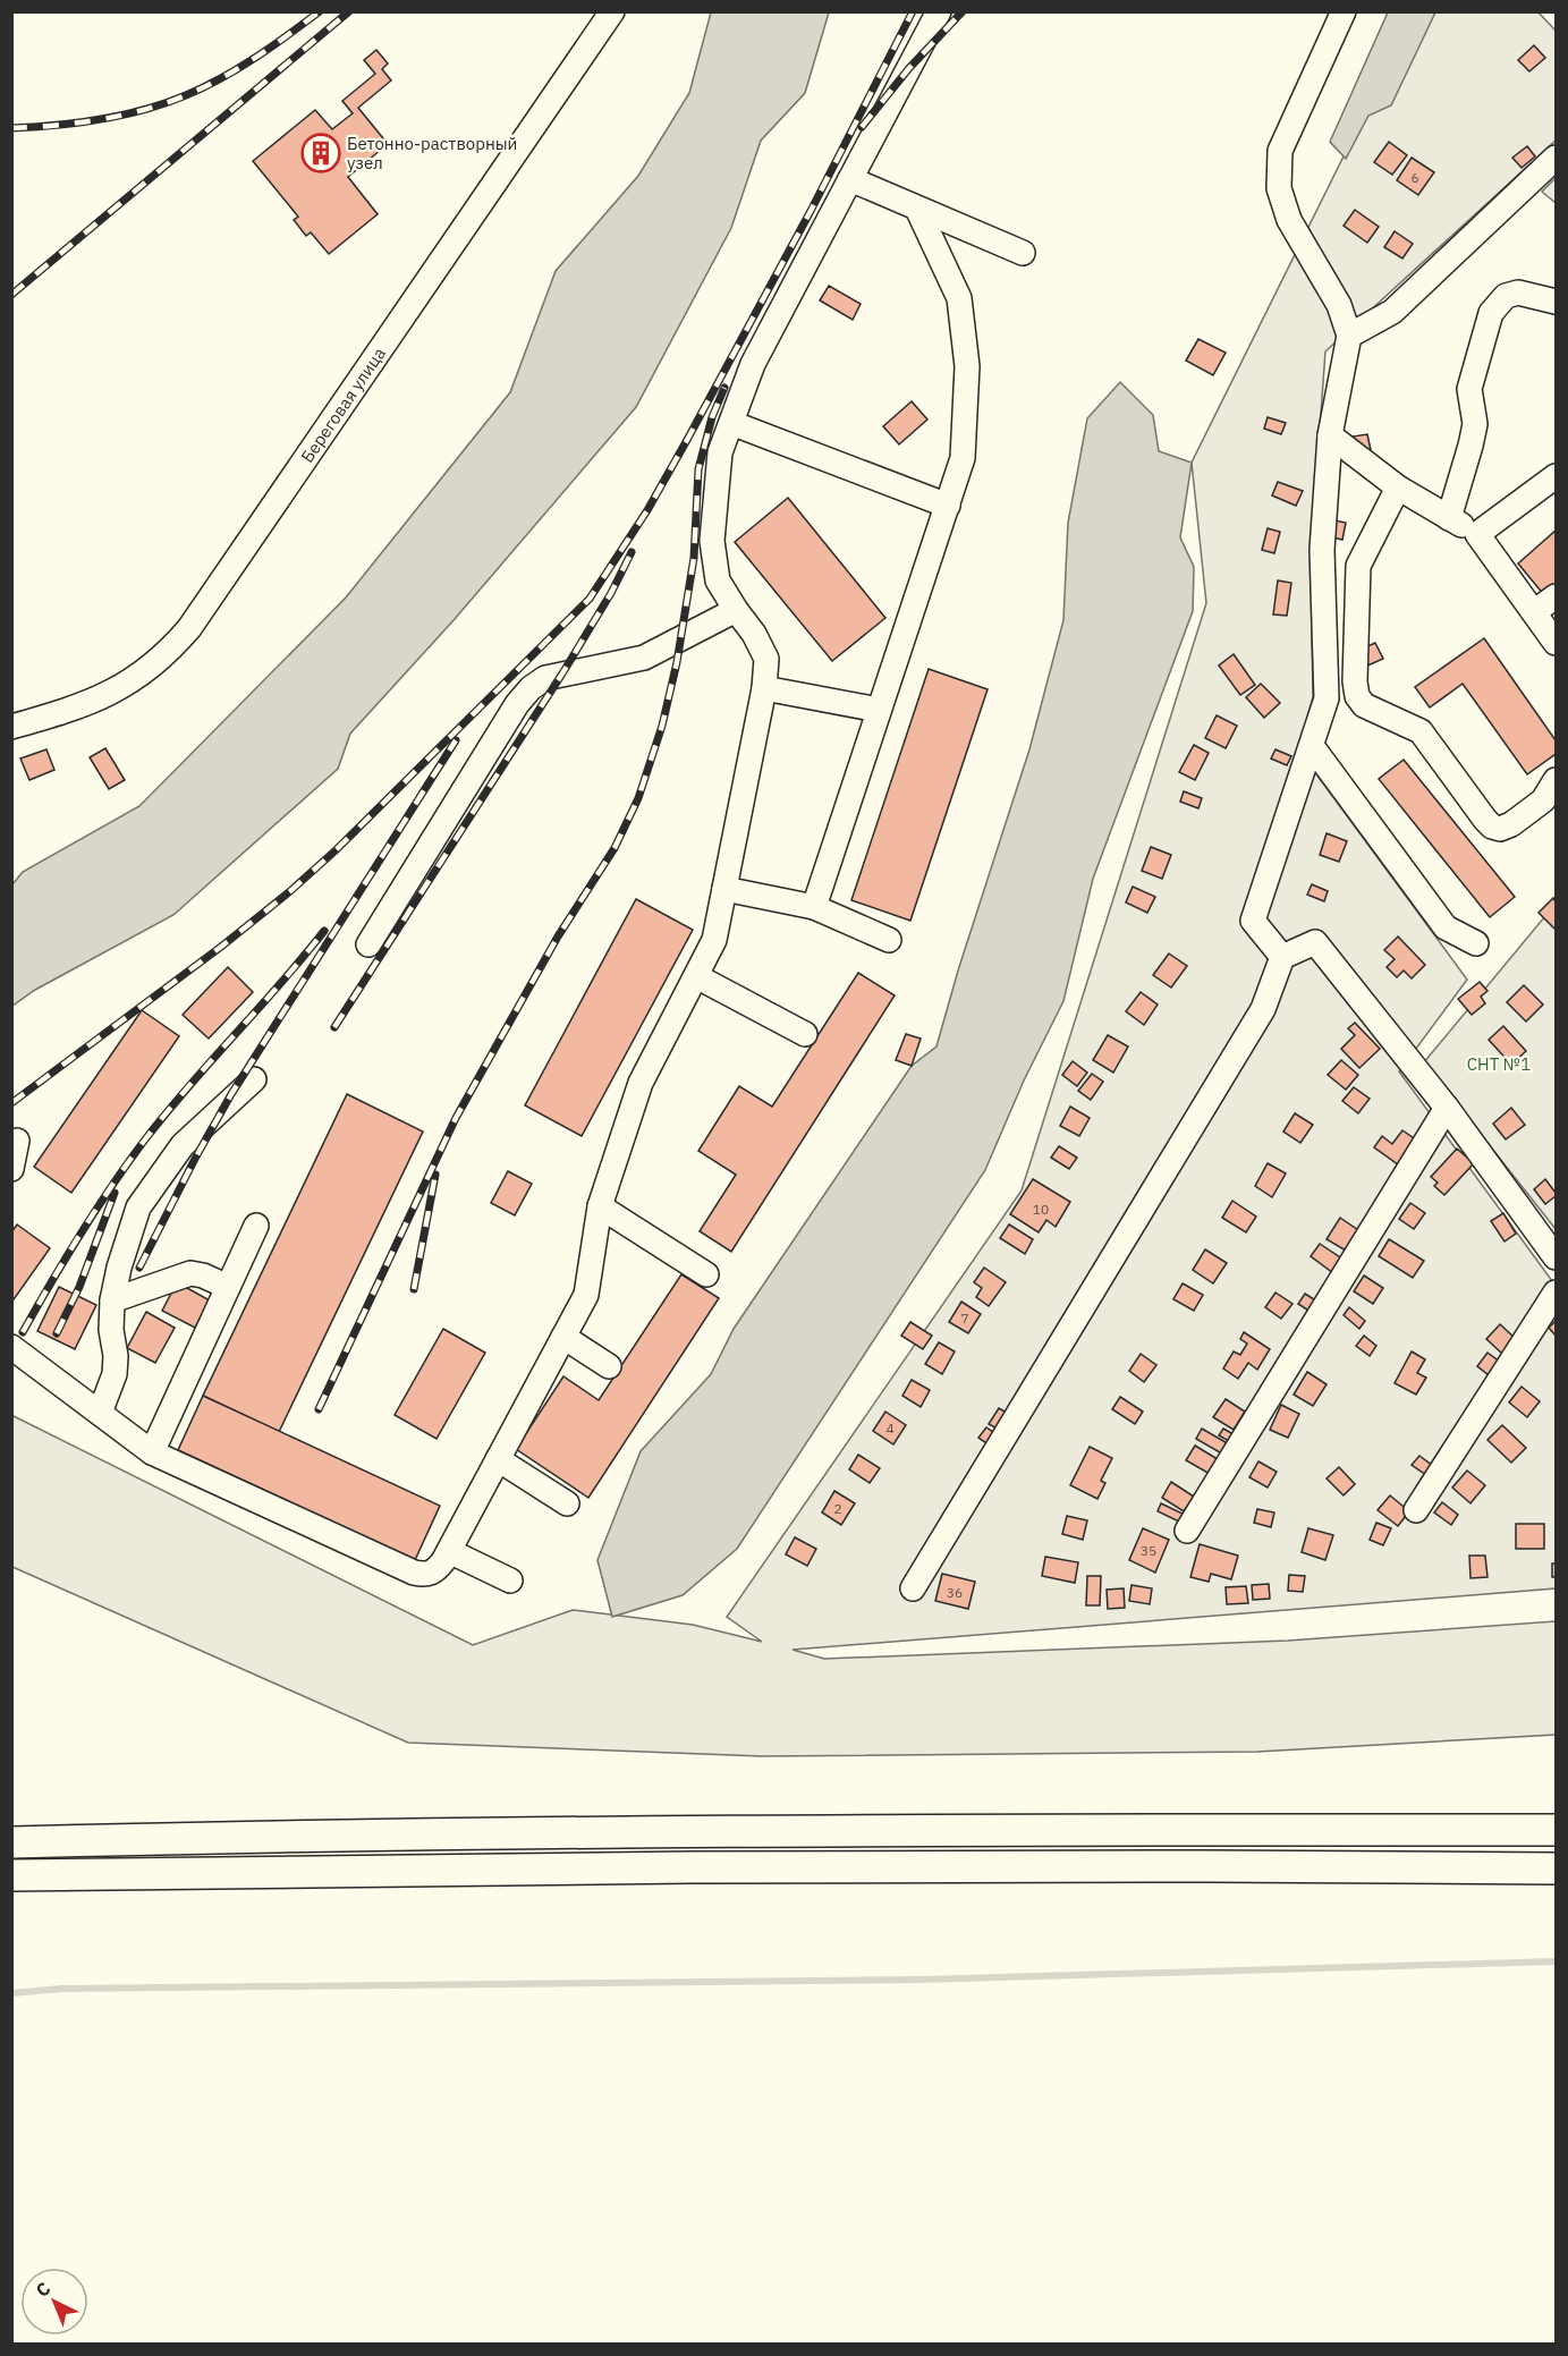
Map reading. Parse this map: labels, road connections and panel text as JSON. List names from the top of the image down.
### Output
{
  "streets": {
    "street": ["Береговая улица"]
  },
  "parks": ["СНТ №1"],
  "places": {
    "building": ["Бетонно-растворный узел"]
  },
  "house_numbers": [
    "6",
    "10",
    "7",
    "4",
    "2",
    "35",
    "36"
  ],
  "north": "top left"
}
